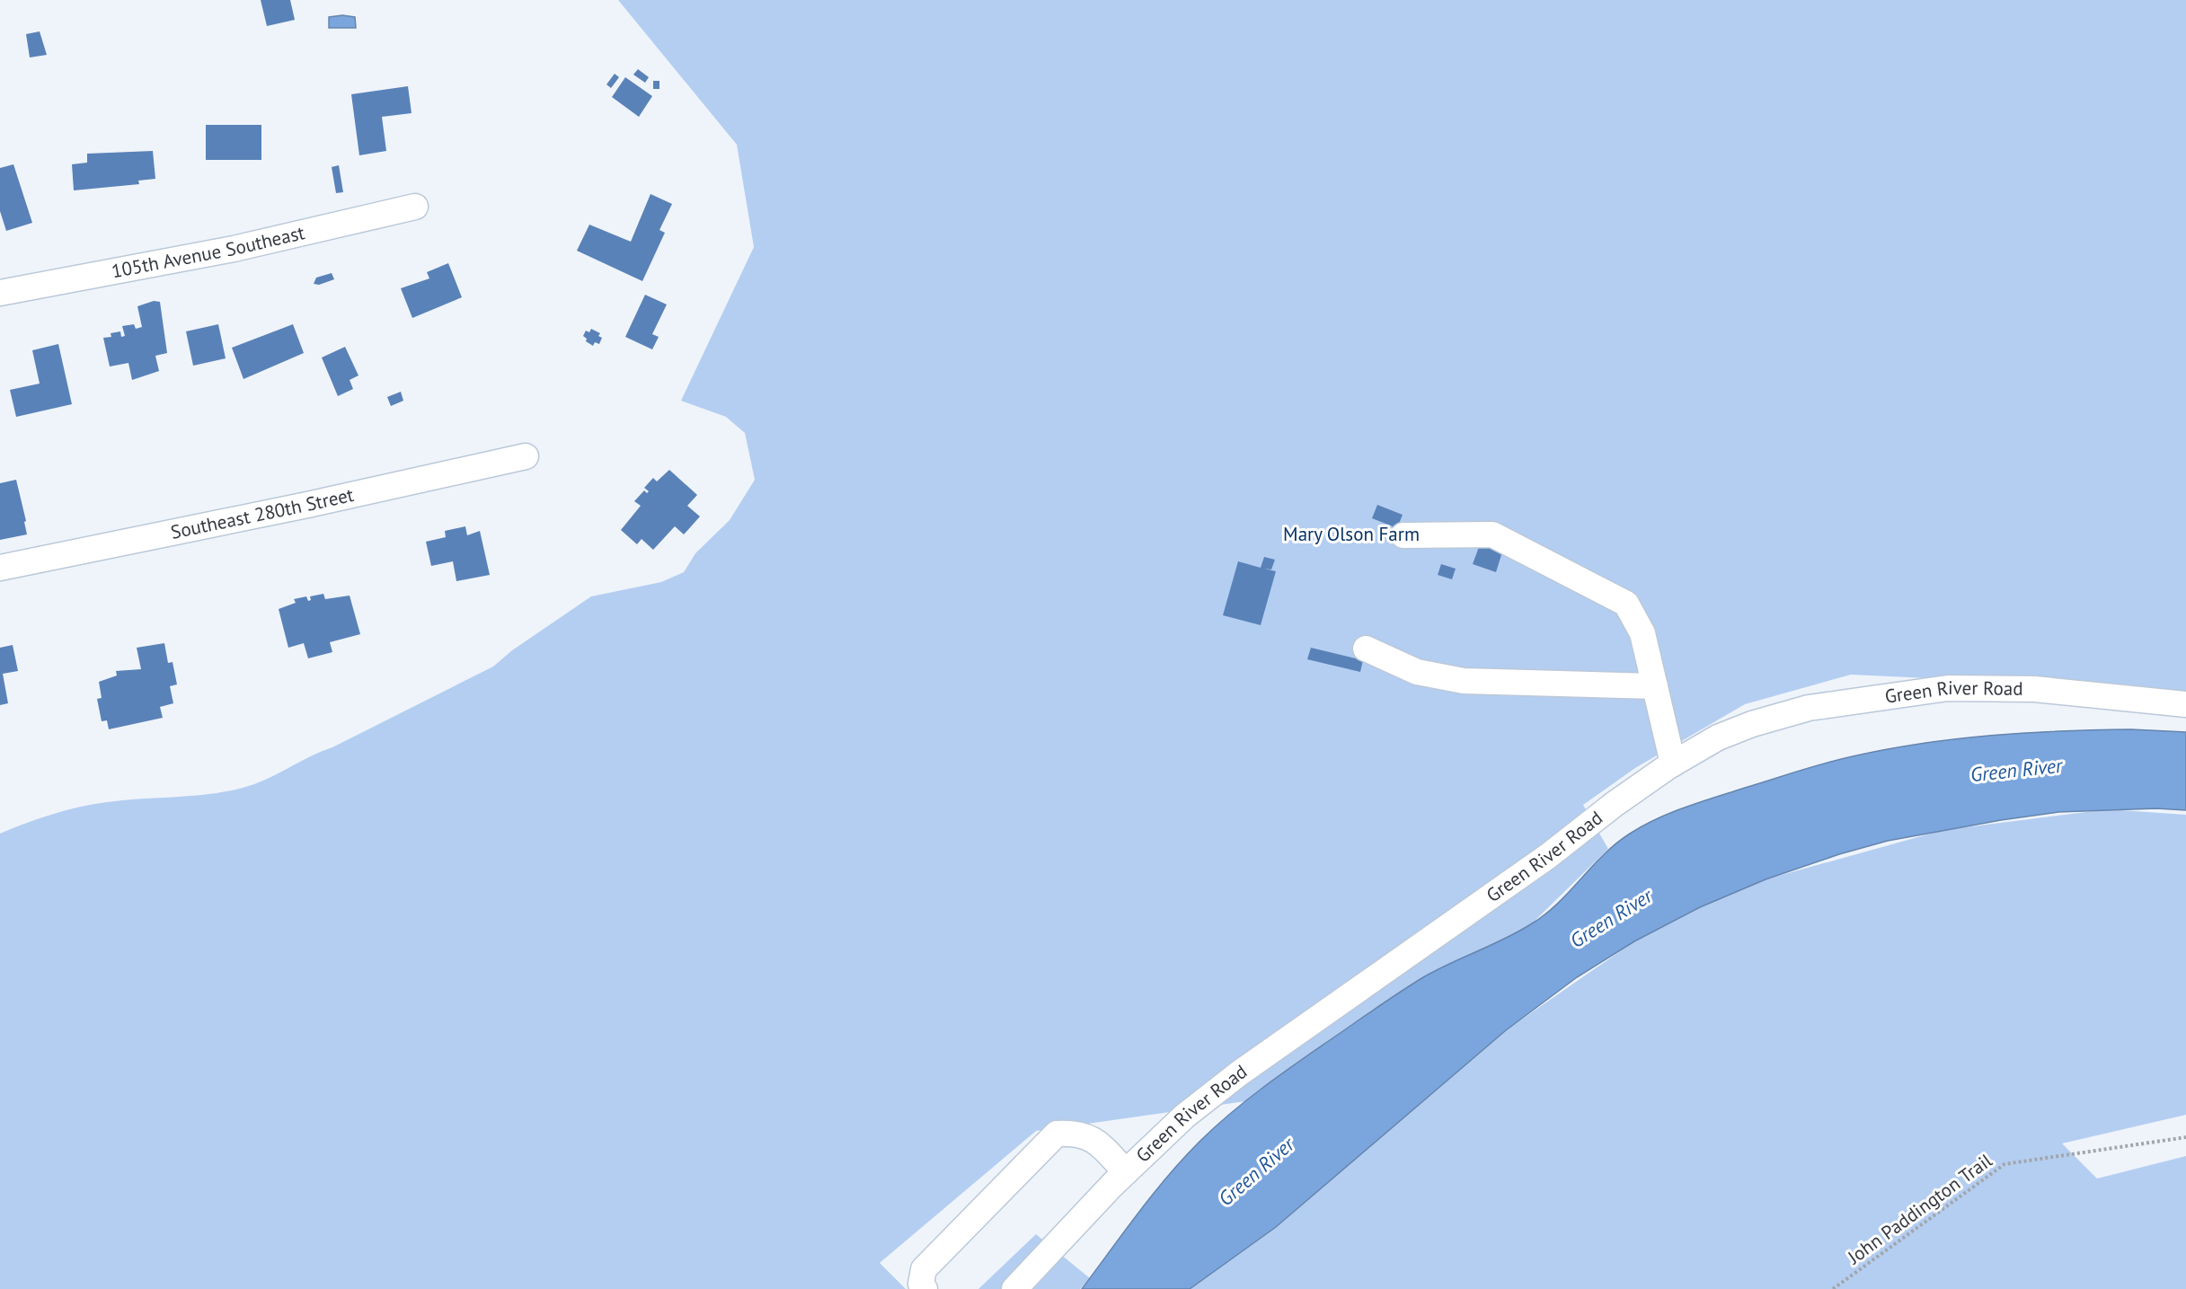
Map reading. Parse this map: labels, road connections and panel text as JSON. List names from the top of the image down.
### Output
{
  "streets": {
    "street": ["105th Avenue Southeast", "Southeast 280th Street", "Green River Road"],
    "path": ["John Paddington Trail"]
  },
  "water": ["Green River"],
  "parks": ["Mary Olson Farm"]
}
